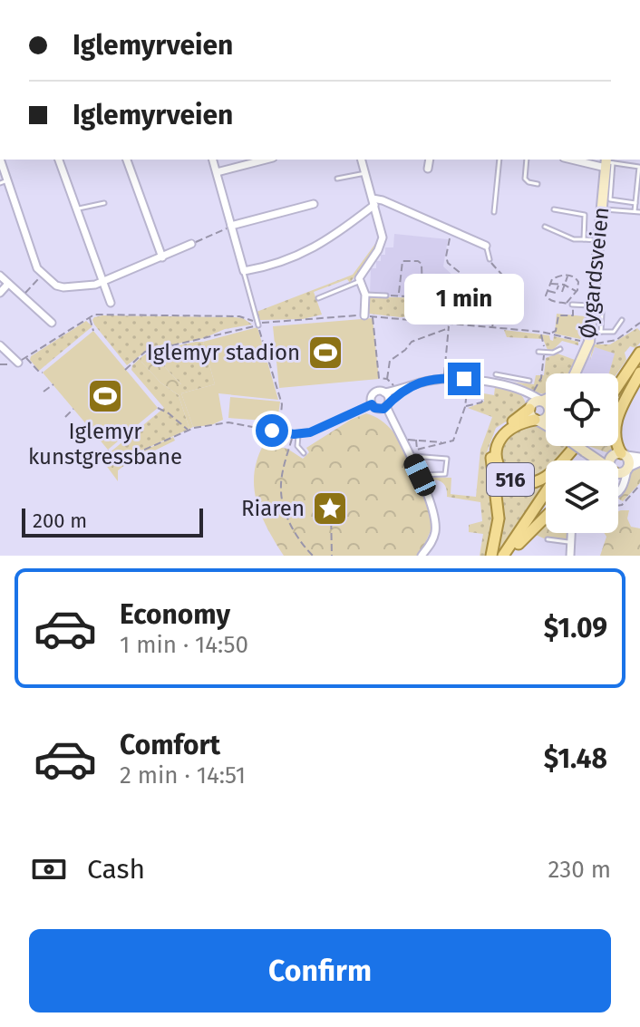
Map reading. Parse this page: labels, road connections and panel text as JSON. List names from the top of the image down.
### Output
{
  "streets": {
    "main road": ["Øygardsveien", "516"]
  },
  "places": {
    "sports": ["Iglemyr stadion", "Iglemyr kunstgressbane"],
    "place": ["Riaren"]
  },
  "scale_bar": "200 m",
  "page": {
    "banner": ["Iglemyrveien", "Iglemyrveien"],
    "bubble": "1 min",
    "scale": "200 m",
    "list": [
      {
        "name": "Economy",
        "note": "1 min · 14:50",
        "value": "$1.09"
      },
      {
        "name": "Comfort",
        "note": "2 min · 14:51",
        "value": "$1.48"
      }
    ],
    "pay": ["Cash", "230 m"],
    "buttons": "Confirm"
  }
}
